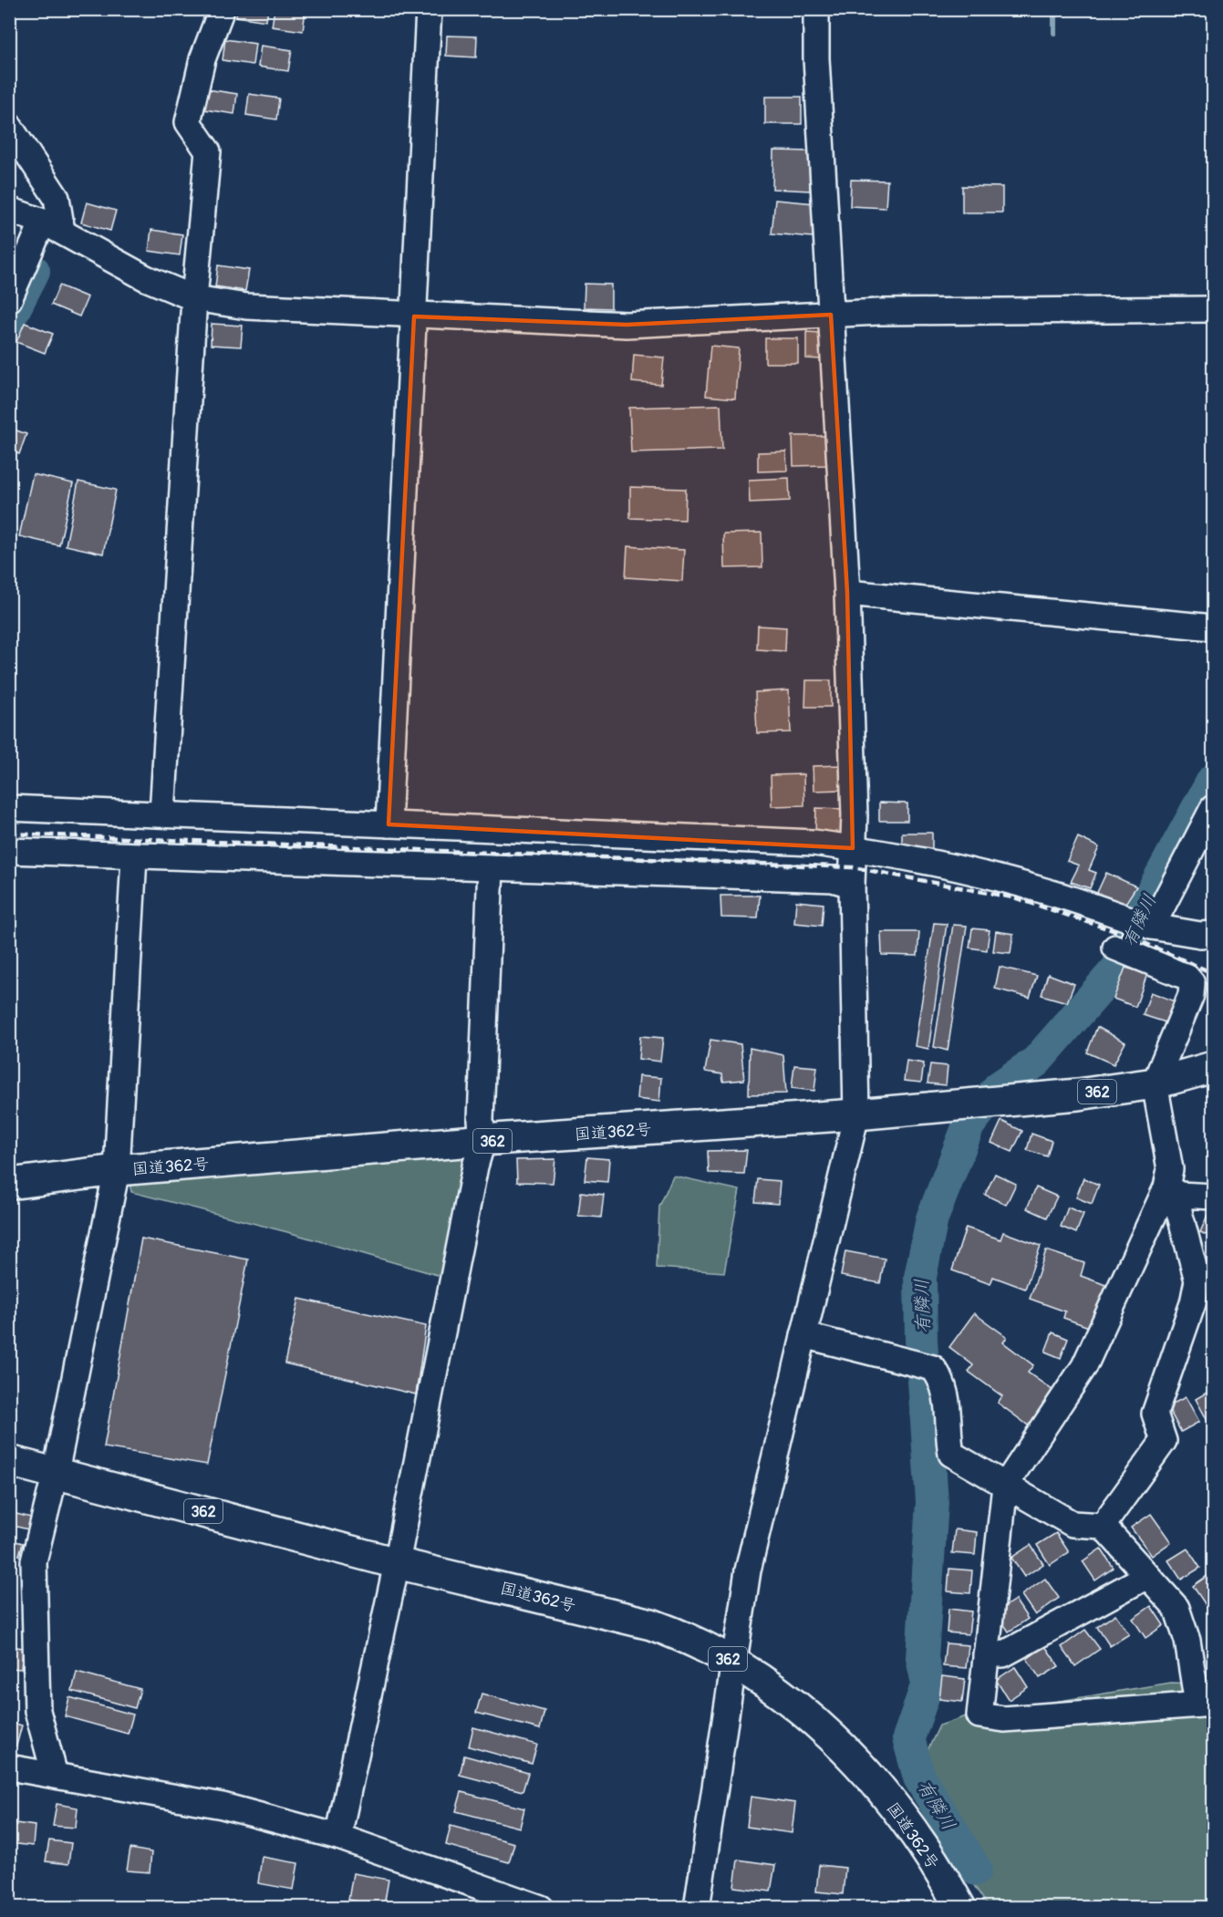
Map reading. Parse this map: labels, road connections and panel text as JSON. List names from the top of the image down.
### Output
{
  "streets": {
    "highway": ["362", "国道362号"]
  },
  "water": ["有隣川"]
}
